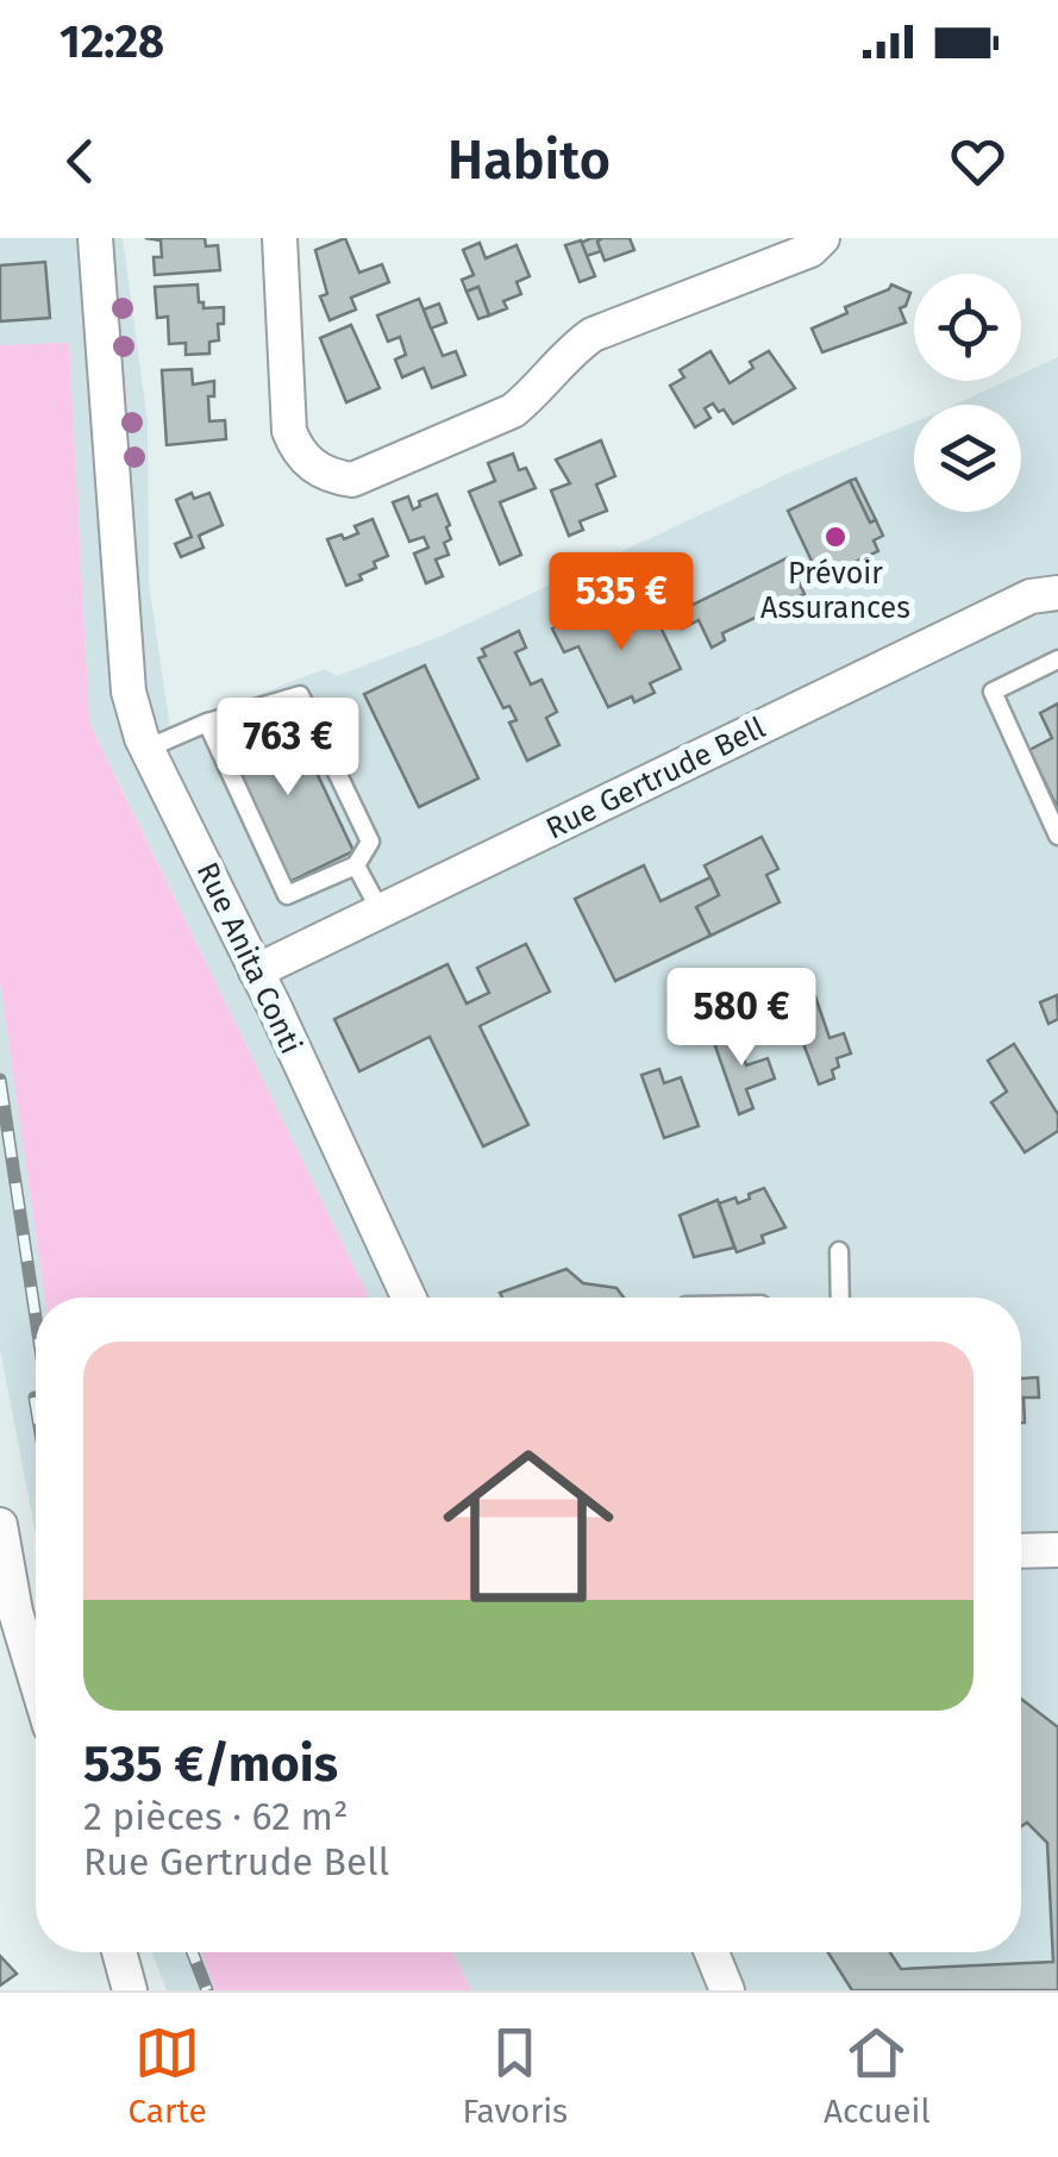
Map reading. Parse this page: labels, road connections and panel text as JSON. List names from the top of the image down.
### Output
{
  "streets": {
    "street": ["Rue Gertrude Bell", "Rue Anita Conti"]
  },
  "crossings": [
    ["Rue Gertrude Bell", "Rue Anita Conti"]
  ],
  "places": ["Prévoir Assurances"],
  "page": {
    "status": "12:28",
    "header": "Habito",
    "price": ["535 €", "763 €", "580 €"],
    "list": [
      {
        "name": "535 €/mois",
        "note": "2 pièces · 62 m² · Rue Gertrude Bell"
      }
    ],
    "tabs": ["Carte", "Favoris", "Accueil"]
  }
}
